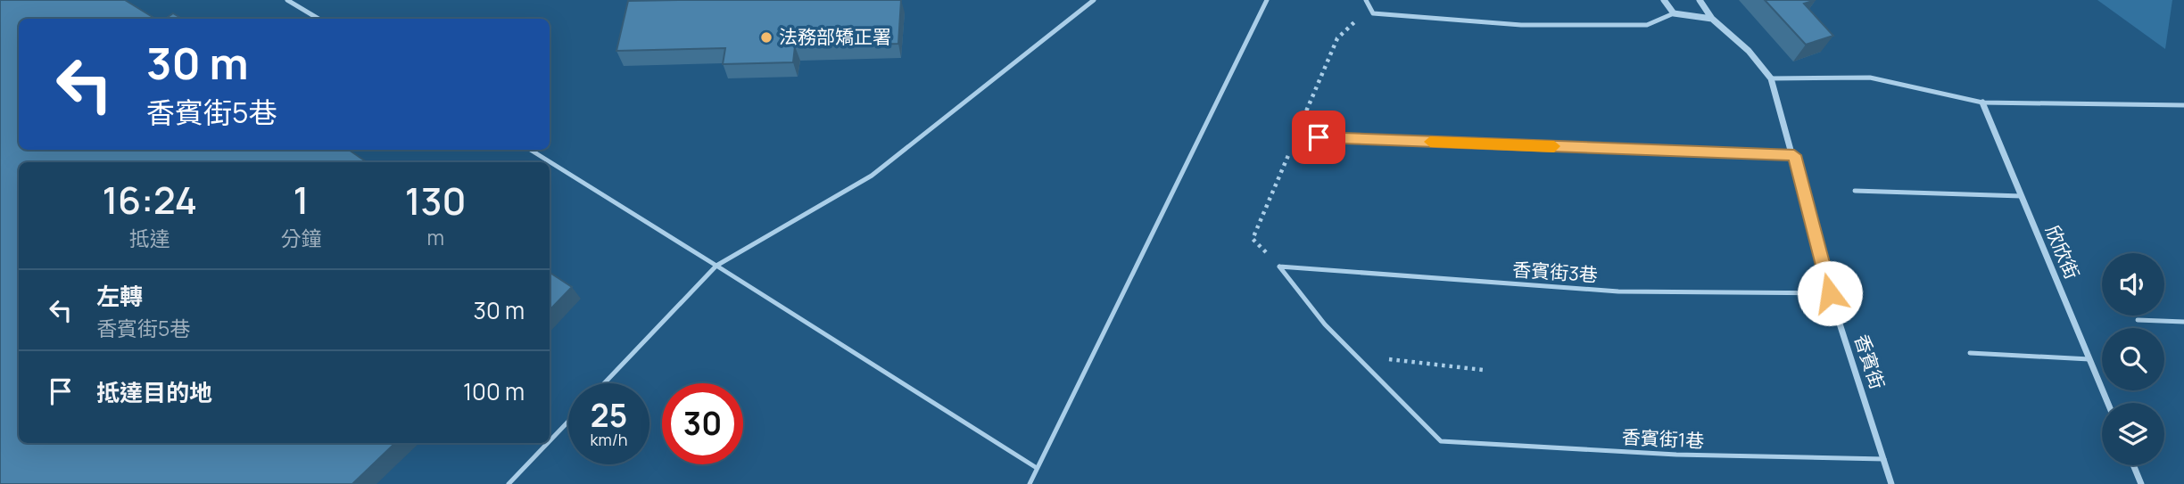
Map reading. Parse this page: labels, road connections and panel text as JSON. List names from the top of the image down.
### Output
{
  "streets": {
    "street": ["欣欣街", "香賓街"],
    "lane": ["香賓街3巷", "香賓街1巷"]
  },
  "crossings": [
    ["香賓街3巷", "香賓街"],
    ["香賓街", "香賓街1巷"]
  ],
  "places": ["法務部矯正署"],
  "page": {
    "turn": ["30 m", "香賓街5巷"],
    "eta": [
      "16:24",
      "抵達",
      "1",
      "分鐘",
      "130",
      "m"
    ],
    "list": [
      {
        "name": "左轉",
        "note": "香賓街5巷",
        "value": "30 m"
      },
      {
        "name": "抵達目的地",
        "value": "100 m"
      }
    ],
    "speed": "25 km/h",
    "limit": "30"
  }
}
